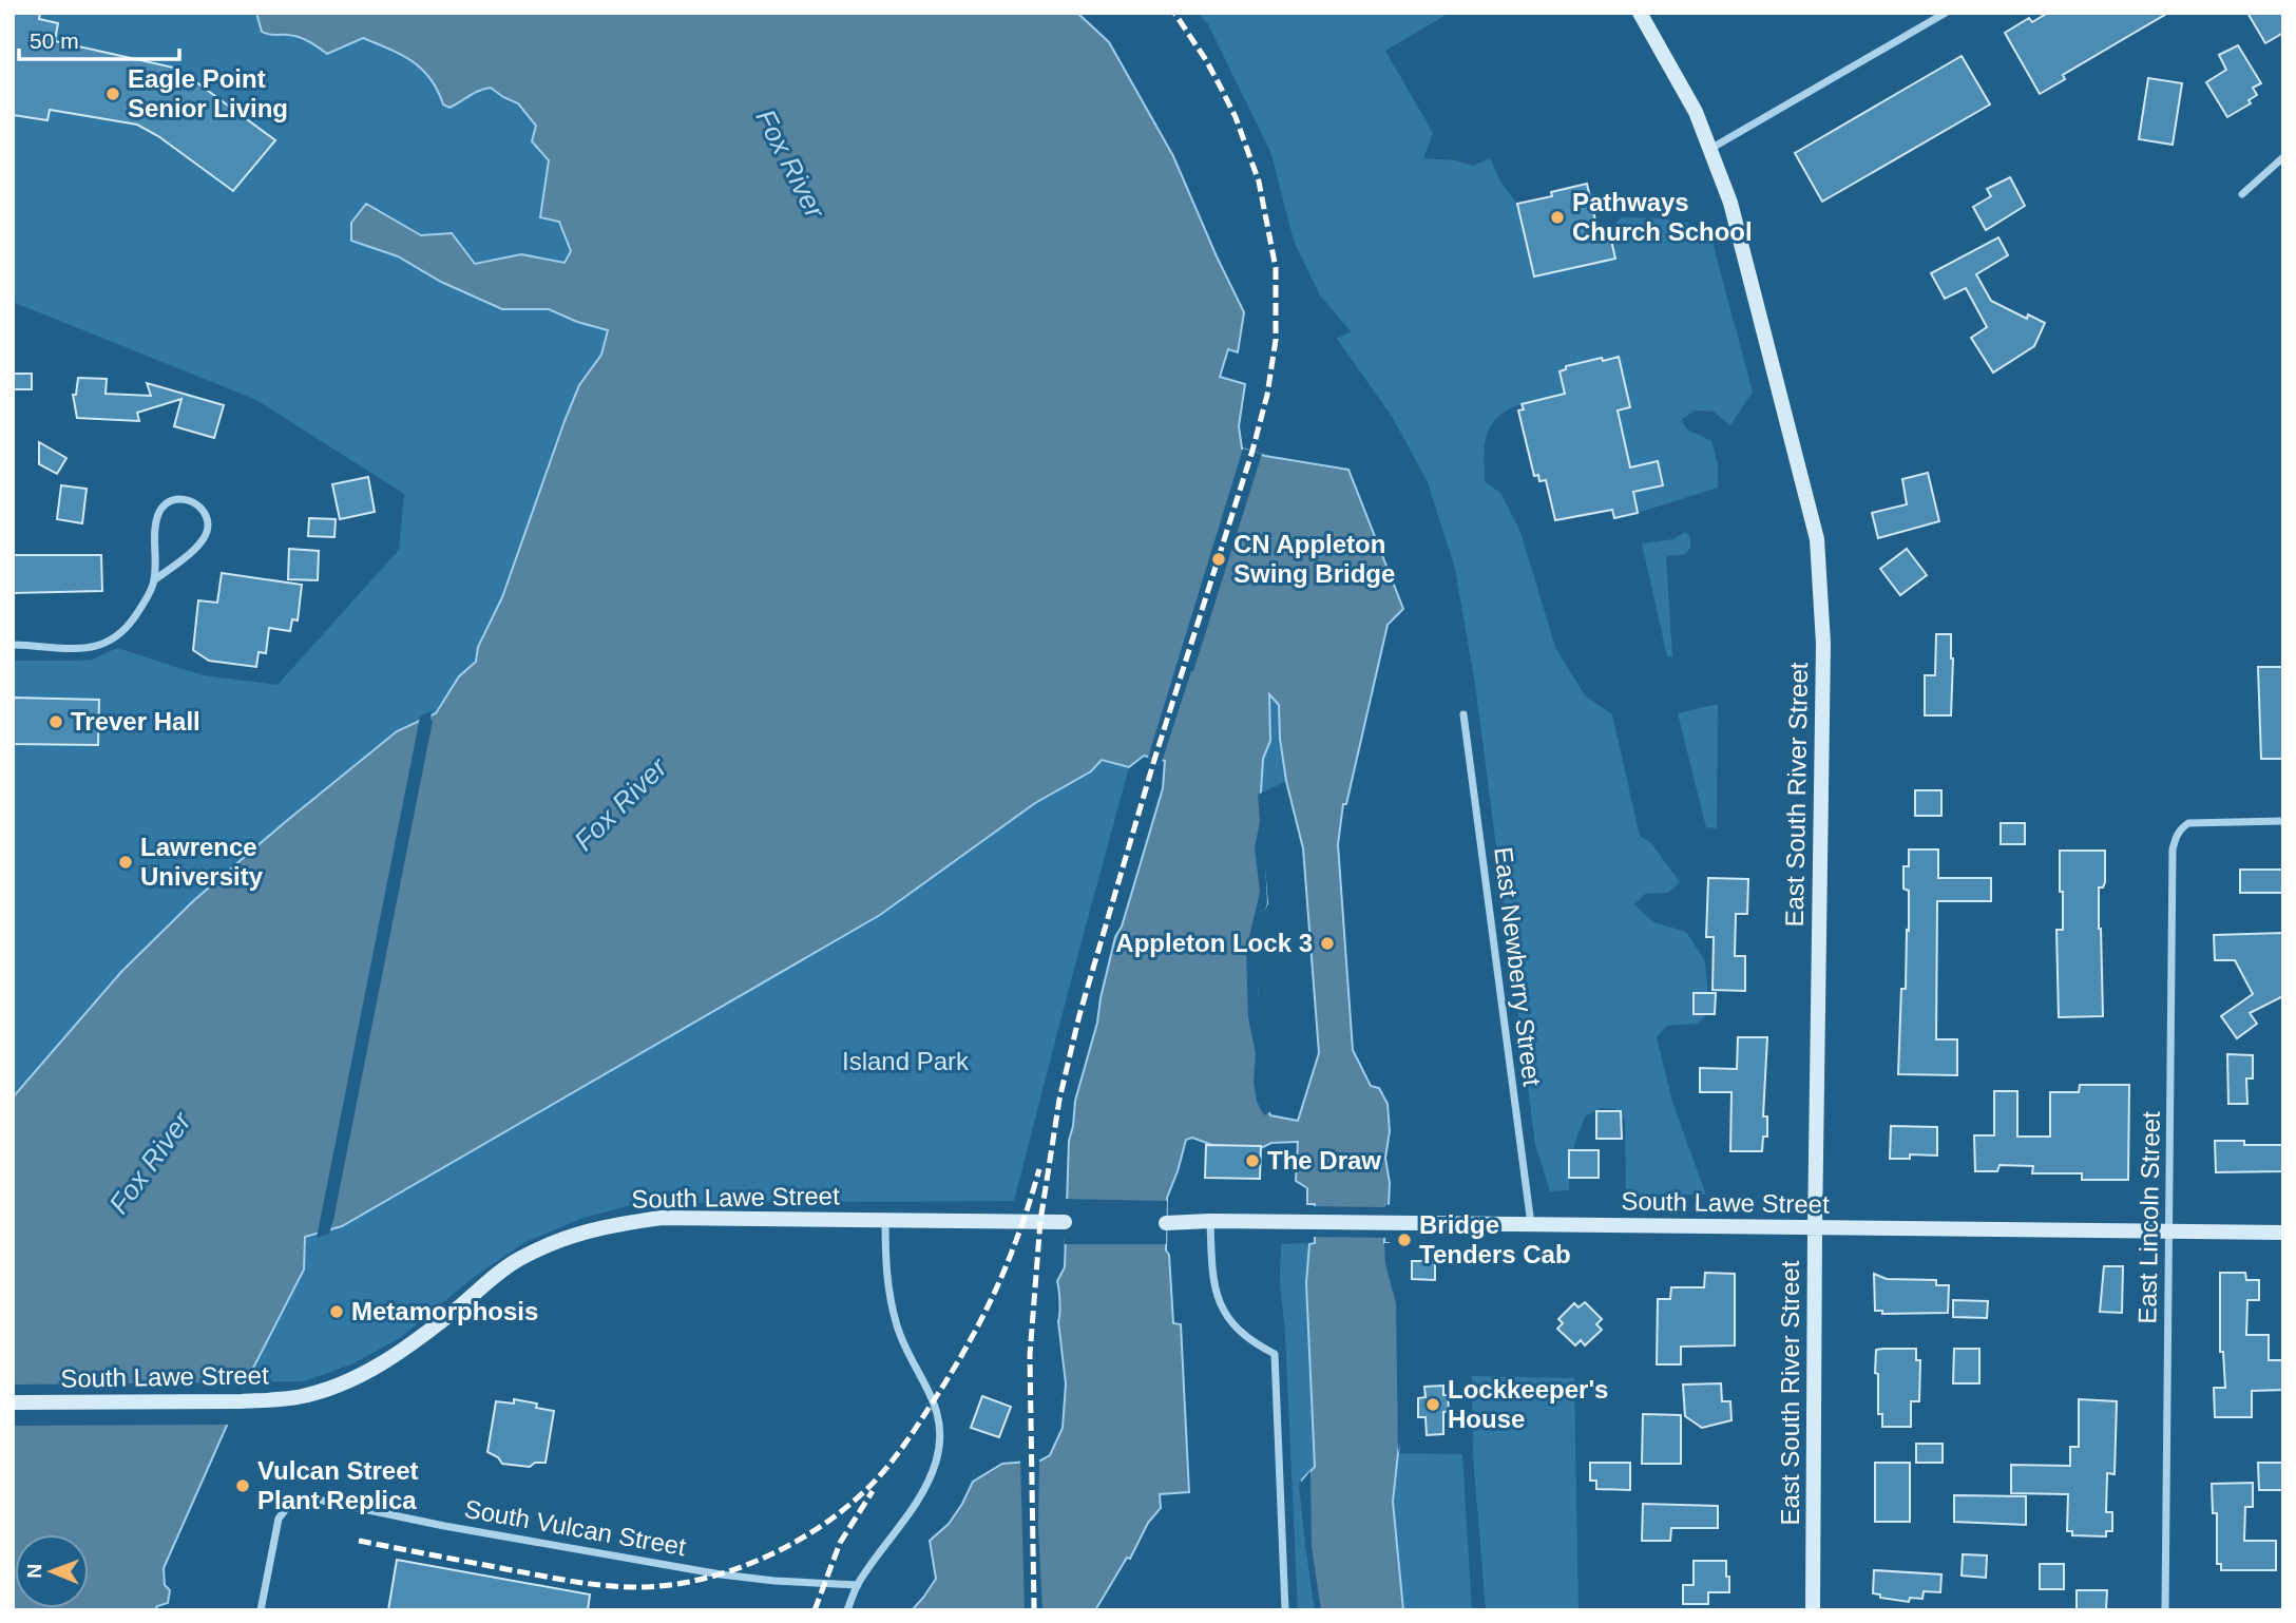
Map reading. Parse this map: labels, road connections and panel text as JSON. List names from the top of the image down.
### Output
{
  "streets": {
    "main road": ["East South River Street", "South Lawe Street"],
    "street": ["East Newberry Street", "East Lincoln Street", "South Vulcan Street"]
  },
  "crossings": [
    ["East South River Street", "South Lawe Street"],
    ["East Newberry Street", "South Lawe Street"],
    ["South Lawe Street", "East Lincoln Street"]
  ],
  "water": ["Fox River"],
  "parks": ["Island Park"],
  "places": [
    "Eagle Point Senior Living",
    "Pathways Church School",
    "CN Appleton Swing Bridge",
    "Trever Hall",
    "Lawrence University",
    "Appleton Lock 3",
    "The Draw",
    "Bridge Tenders Cab",
    "Metamorphosis",
    "Lockkeeper's House",
    "Vulcan Street Plant Replica"
  ],
  "scale_bar": "50 m",
  "north": "left"
}
